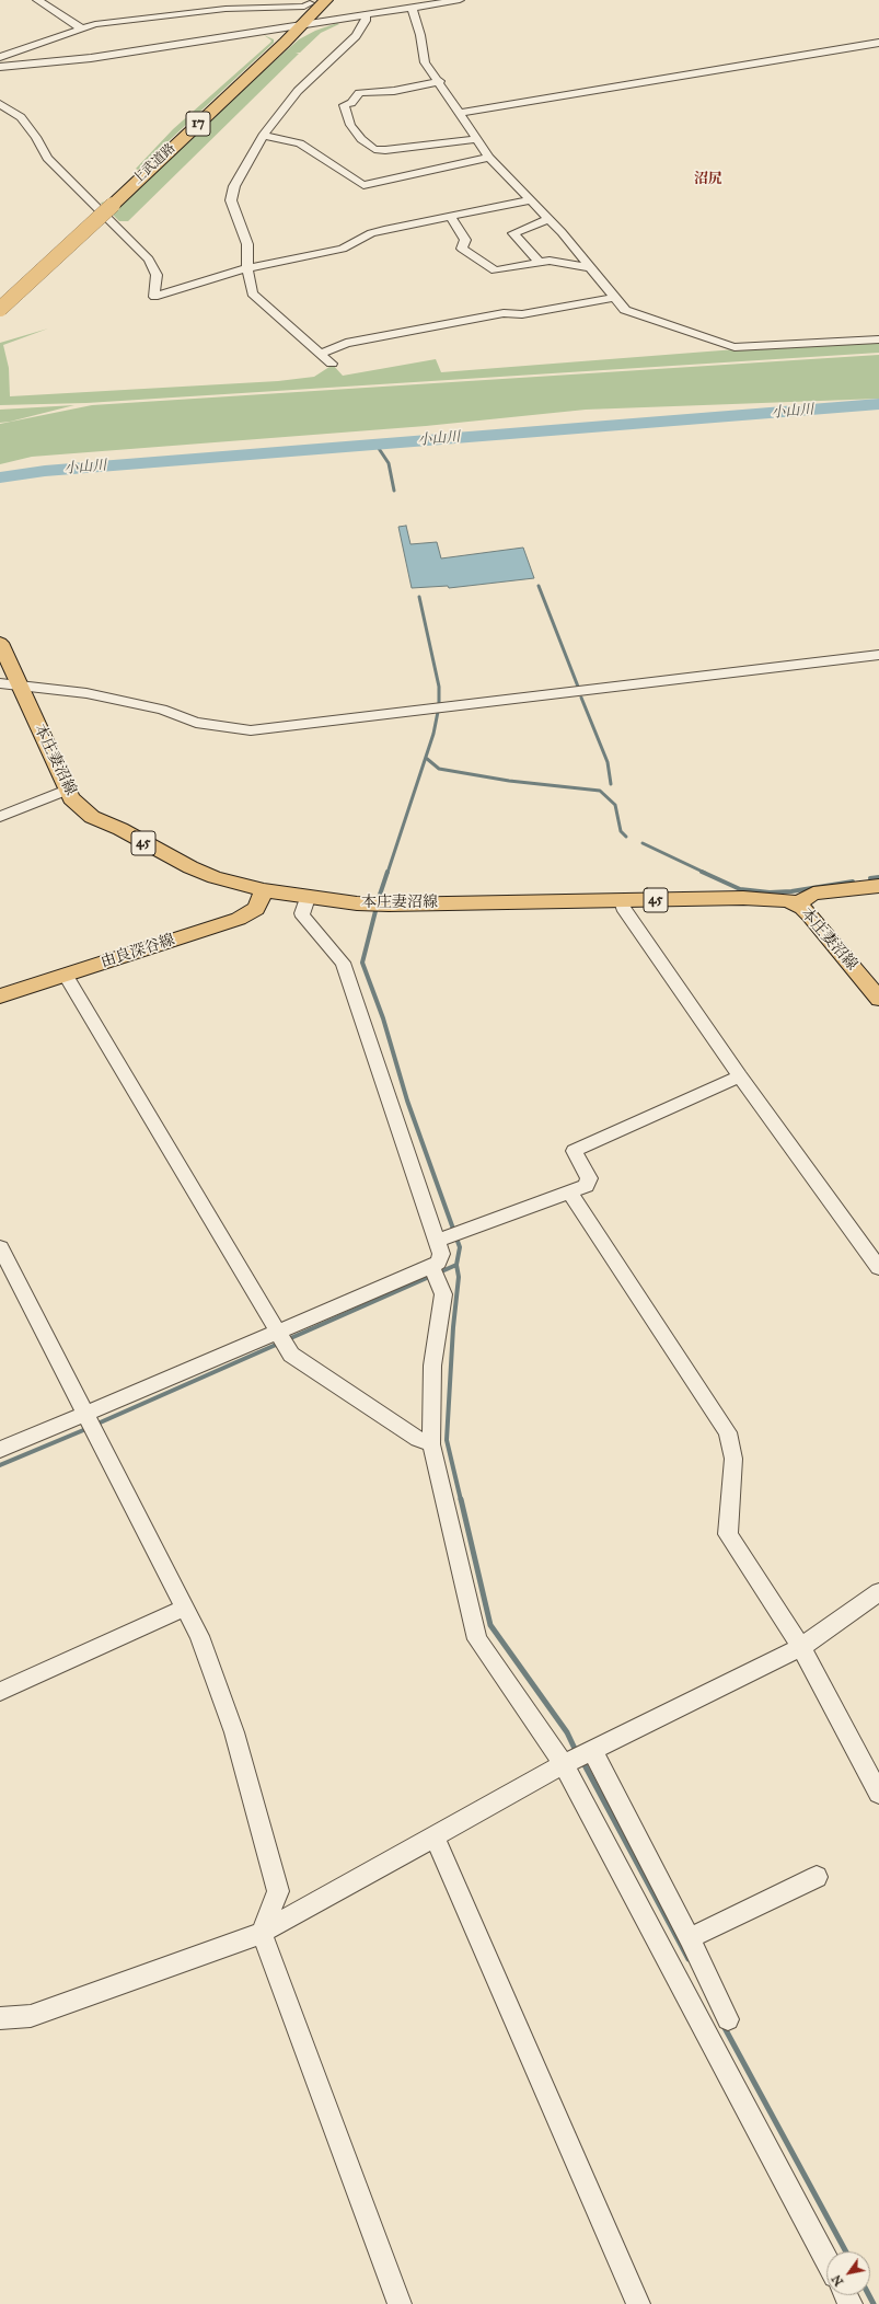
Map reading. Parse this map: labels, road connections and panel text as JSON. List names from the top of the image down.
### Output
{
  "streets": {
    "highway": ["17", "上武道路"],
    "main road": ["本庄妻沼線", "45", "由良深谷線"]
  },
  "crossings": [
    ["本庄妻沼線", "由良深谷線"]
  ],
  "districts": ["沼尻"],
  "water": ["小山川"],
  "north": "bottom left"
}
